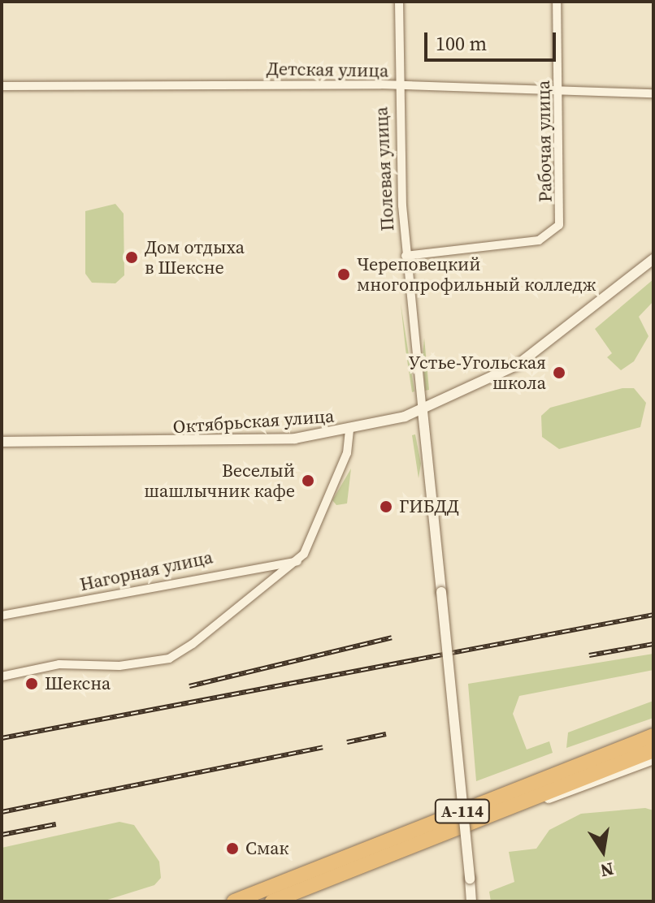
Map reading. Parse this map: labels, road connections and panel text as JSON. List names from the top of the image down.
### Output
{
  "streets": {
    "highway": ["А-114"],
    "street": [
      "Детская улица",
      "Рабочая улица",
      "Полевая улица",
      "Октябрьская улица",
      "Нагорная улица"
    ]
  },
  "crossings": [
    ["Детская улица", "Рабочая улица"],
    ["Детская улица", "Полевая улица"],
    ["Рабочая улица", "Полевая улица"],
    ["Полевая улица", "Октябрьская улица"]
  ],
  "places": [
    "Дом отдыха в Шекснe",
    "Череповецкий многопрофильный колледж",
    "Устье-Угольская школа",
    "Веселый шашлычник кафе",
    "ГИБДД",
    "Шексна",
    "Смак"
  ],
  "scale_bar": "100 m",
  "north": "bottom"
}
